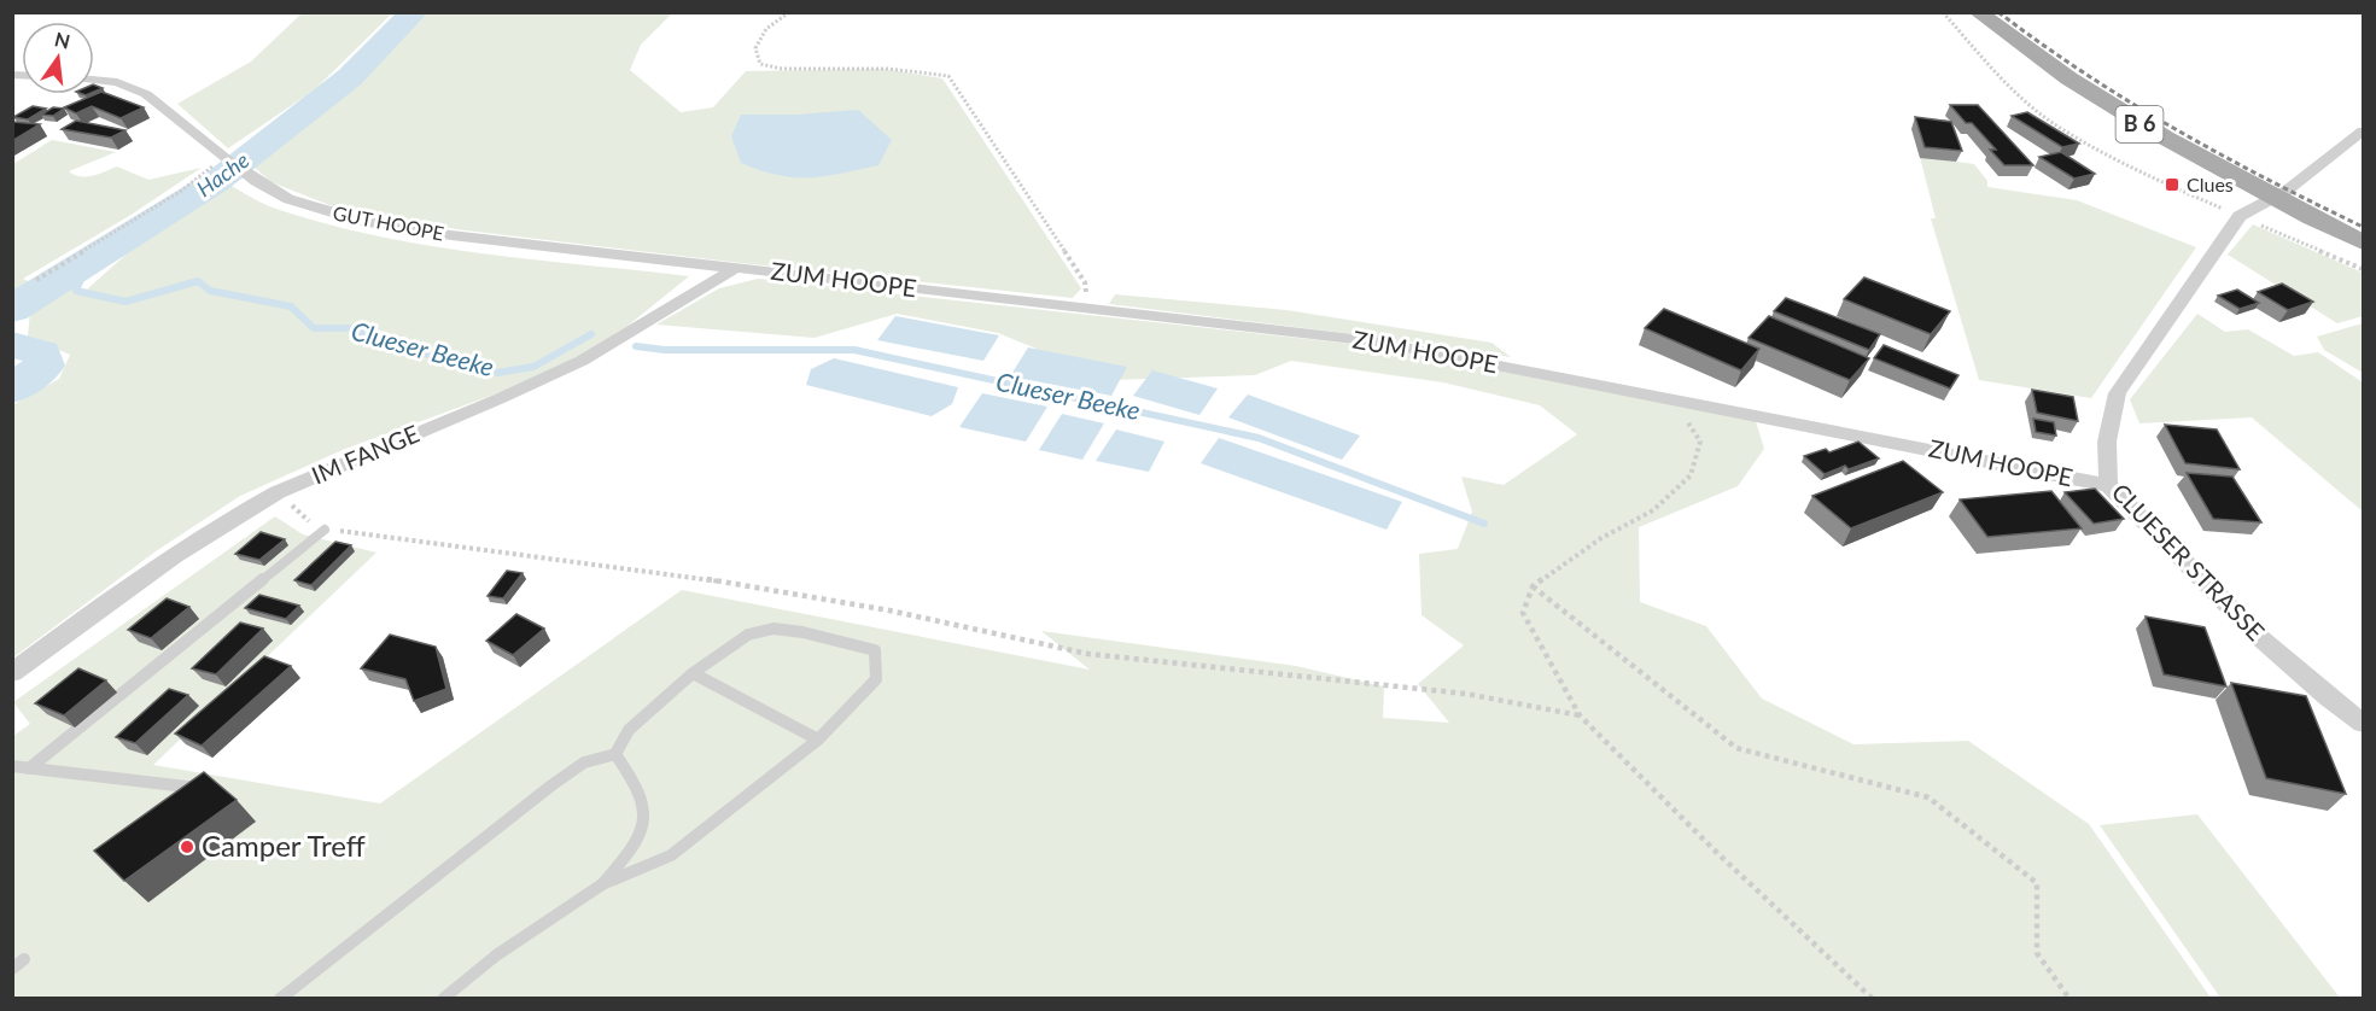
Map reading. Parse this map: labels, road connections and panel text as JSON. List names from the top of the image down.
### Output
{
  "streets": {
    "main road": ["B 6"],
    "street": [
      "GUT HOOPE",
      "ZUM HOOPE",
      "IM FANGE",
      "CLUESER STRASSE"
    ]
  },
  "crossings": [
    ["B 6", "CLUESER STRASSE"],
    ["GUT HOOPE", "ZUM HOOPE"],
    ["GUT HOOPE", "IM FANGE"],
    ["ZUM HOOPE", "IM FANGE"],
    ["ZUM HOOPE", "CLUESER STRASSE"]
  ],
  "water": ["Hache", "Clueser Beeke"],
  "places": {
    "transit": ["Clues"],
    "other": ["Camper Treff"]
  },
  "north": "top"
}
